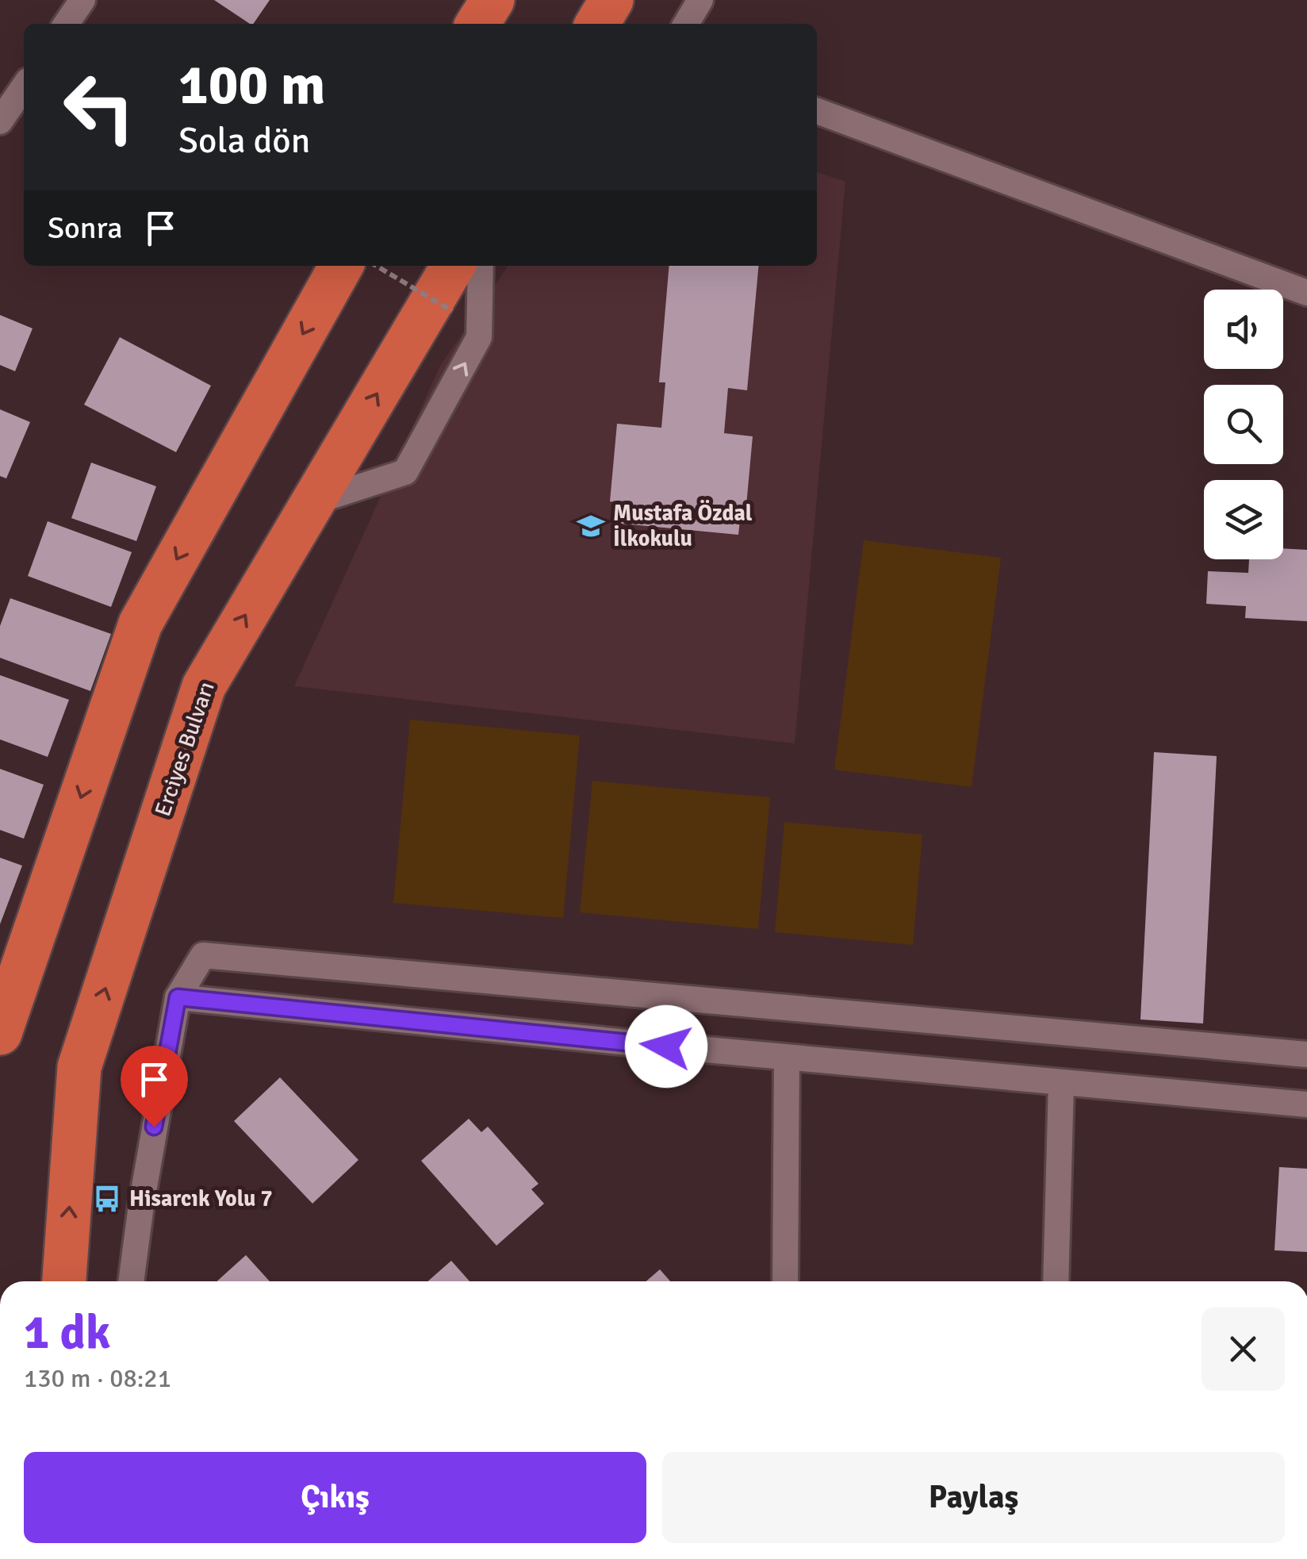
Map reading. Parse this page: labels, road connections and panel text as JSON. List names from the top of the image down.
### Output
{
  "streets": {
    "highway": ["Erciyes Bulvarı"]
  },
  "places": {
    "school or university": ["Mustafa Özdal İlkokulu"],
    "bus stop": ["Hisarcık Yolu 7"]
  },
  "page": {
    "turn": ["100 m", "Sola dön"],
    "then": "Sonra",
    "heading": ["1 dk", "130 m · 08:21"],
    "buttons": ["Çıkış", "Paylaş"]
  }
}
